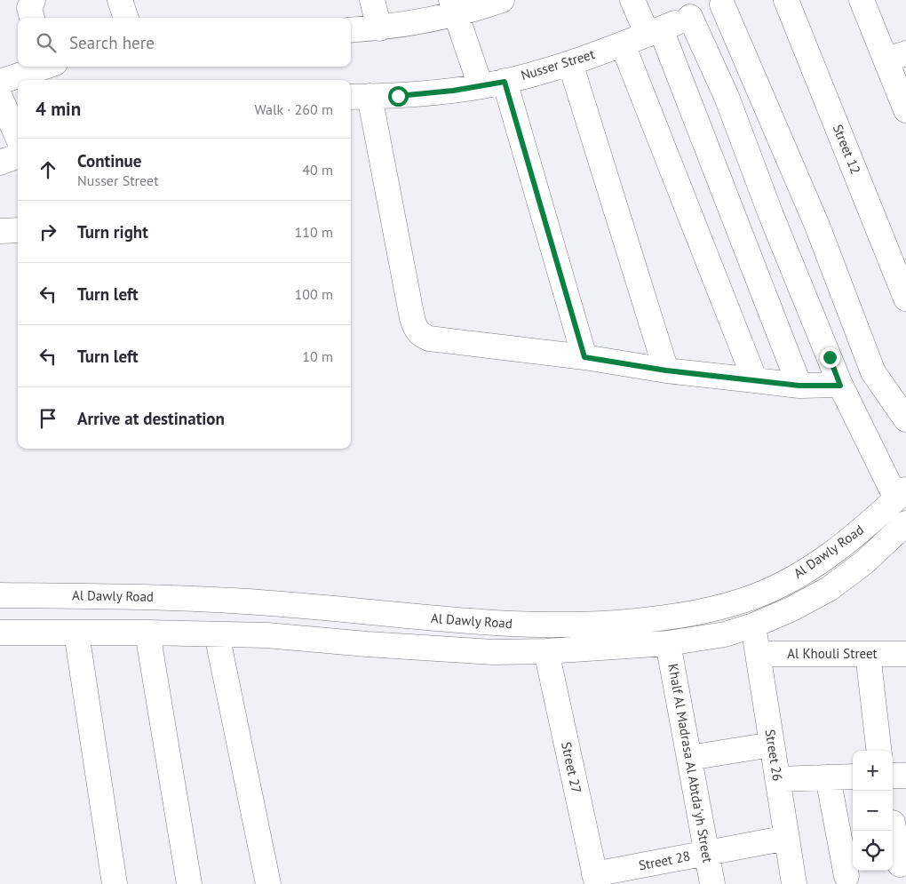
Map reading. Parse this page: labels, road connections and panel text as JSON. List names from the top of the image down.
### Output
{
  "streets": {
    "street": [
      "Nusser Street",
      "Street 12",
      "Al Dawly Road",
      "Al Khouli Street",
      "Street 26",
      "Khalf Al Madrasa Al Abtda'yh Street",
      "Street 27",
      "Street 28"
    ]
  },
  "crossings": [
    ["Al Dawly Road", "Street 26"],
    ["Al Dawly Road", "Khalf Al Madrasa Al Abtda'yh Street"],
    ["Al Dawly Road", "Street 27"],
    ["Al Khouli Street", "Street 26"],
    ["Street 26", "Street 28"],
    ["Khalf Al Madrasa Al Abtda'yh Street", "Street 28"],
    ["Street 27", "Street 28"]
  ],
  "page": {
    "search": "Search here",
    "heading": ["4 min", "Walk · 260 m"],
    "list": [
      ["Continue", "Nusser Street", "40 m"],
      ["Turn right", "110 m"],
      ["Turn left", "100 m"],
      ["Turn left", "10 m"],
      "Arrive at destination"
    ],
    "map_buttons": ["+", "−"]
  }
}
